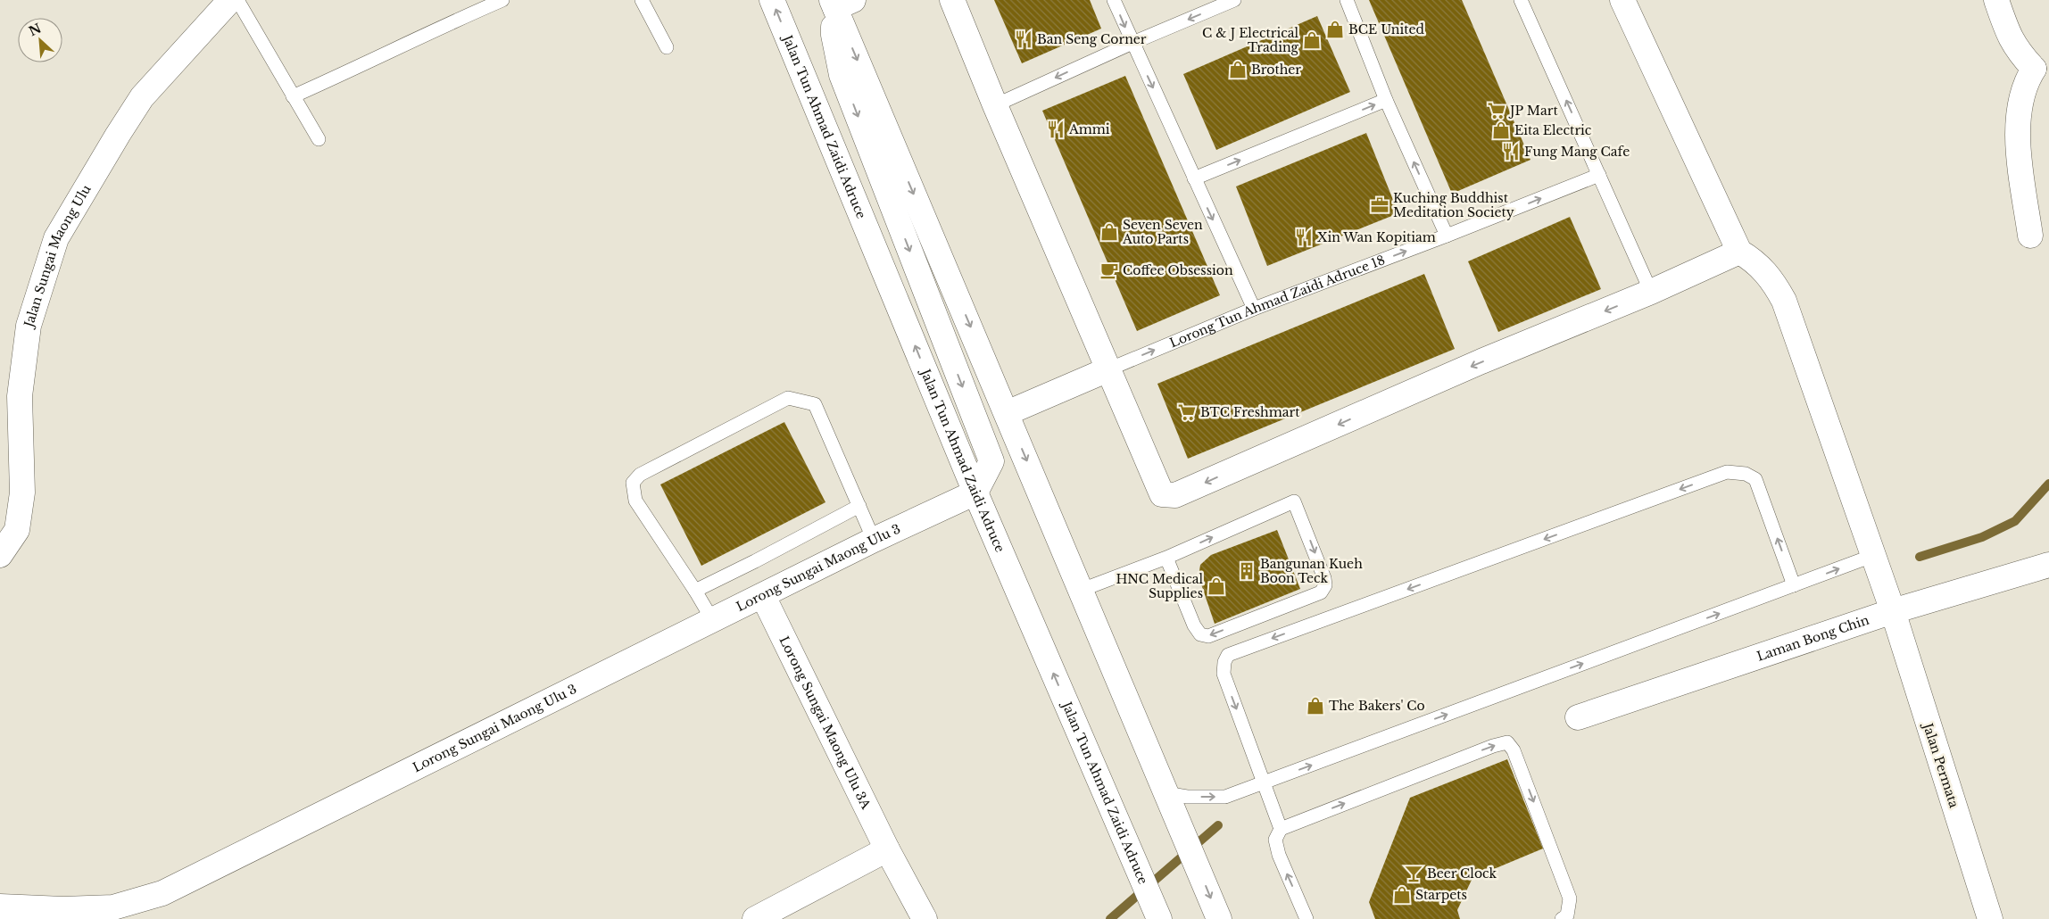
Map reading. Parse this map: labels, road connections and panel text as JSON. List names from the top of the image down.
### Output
{
  "streets": {
    "street": [
      "Jalan Tun Ahmad Zaidi Adruce",
      "Jalan Sungai Maong Ulu",
      "Lorong Tun Ahmad Zaidi Adruce 18",
      "Lorong Sungai Maong Ulu 3",
      "Laman Bong Chin",
      "Lorong Sungai Maong Ulu 3A",
      "Jalan Permata"
    ]
  },
  "crossings": [
    ["Jalan Tun Ahmad Zaidi Adruce", "Lorong Sungai Maong Ulu 3"],
    ["Lorong Sungai Maong Ulu 3", "Lorong Sungai Maong Ulu 3A"],
    ["Laman Bong Chin", "Jalan Permata"]
  ],
  "one_way": ["Lorong Tun Ahmad Zaidi Adruce 18"],
  "places": {
    "shop": [
      "BCE United",
      "C & J Electrical Trading",
      "Brother",
      "Eita Electric",
      "Seven Seven Auto Parts",
      "HNC Medical Supplies",
      "The Bakers' Co",
      "Starpets"
    ],
    "restaurant": [
      "Ban Seng Corner",
      "Ammi",
      "Fung Mang Cafe",
      "Xin Wan Kopitiam"
    ],
    "supermarket": ["JP Mart", "BTC Freshmart"],
    "office": ["Kuching Buddhist Meditation Society"],
    "cafe": ["Coffee Obsession"],
    "building": ["Bangunan Kueh Boon Teck"],
    "bar": ["Beer Clock"]
  },
  "north": "top left"
}
